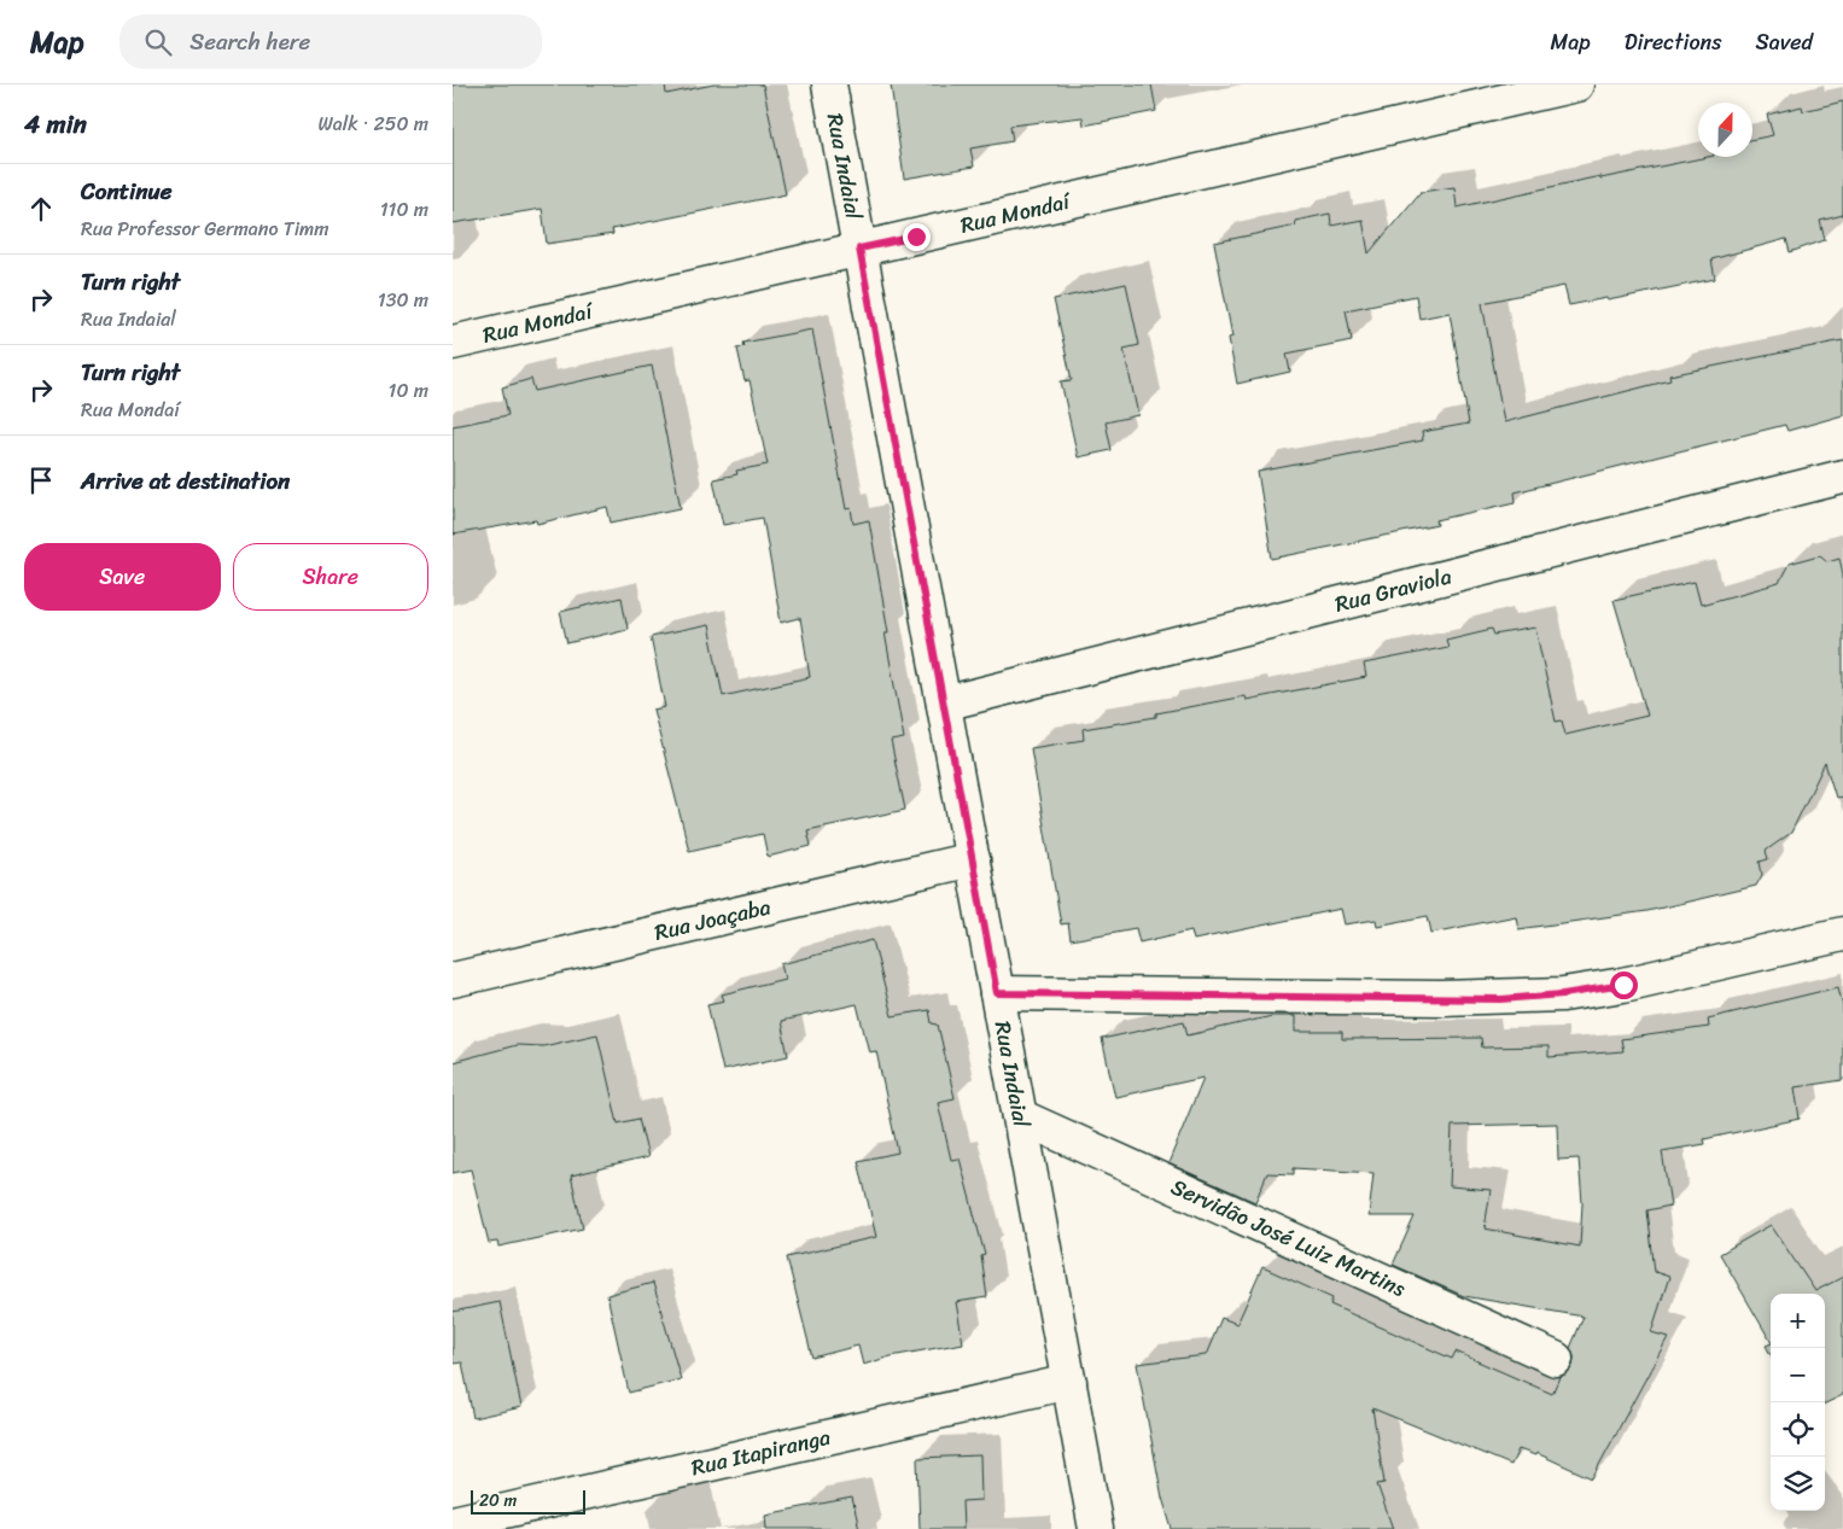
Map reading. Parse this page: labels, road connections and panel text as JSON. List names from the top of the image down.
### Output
{
  "streets": {
    "street": [
      "Rua Indaial",
      "Rua Mondaí",
      "Rua Graviola",
      "Rua Joaçaba",
      "Servidão José Luiz Martins",
      "Rua Itapiranga"
    ]
  },
  "crossings": [
    ["Rua Indaial", "Rua Mondaí"],
    ["Rua Indaial", "Rua Graviola"],
    ["Rua Indaial", "Rua Joaçaba"],
    ["Rua Indaial", "Servidão José Luiz Martins"],
    ["Rua Indaial", "Rua Itapiranga"]
  ],
  "scale_bar": "20 m",
  "north": "top",
  "page": {
    "header": "Map",
    "search": "Search here",
    "nav": ["Map", "Directions", "Saved"],
    "heading": ["4 min", "Walk · 250 m"],
    "list": [
      ["Continue", "Rua Professor Germano Timm", "110 m"],
      ["Turn right", "Rua Indaial", "130 m"],
      ["Turn right", "Rua Mondaí", "10 m"],
      "Arrive at destination"
    ],
    "buttons": ["Save", "Share"],
    "map_buttons": ["+", "−"],
    "scale": "20 m"
  }
}
